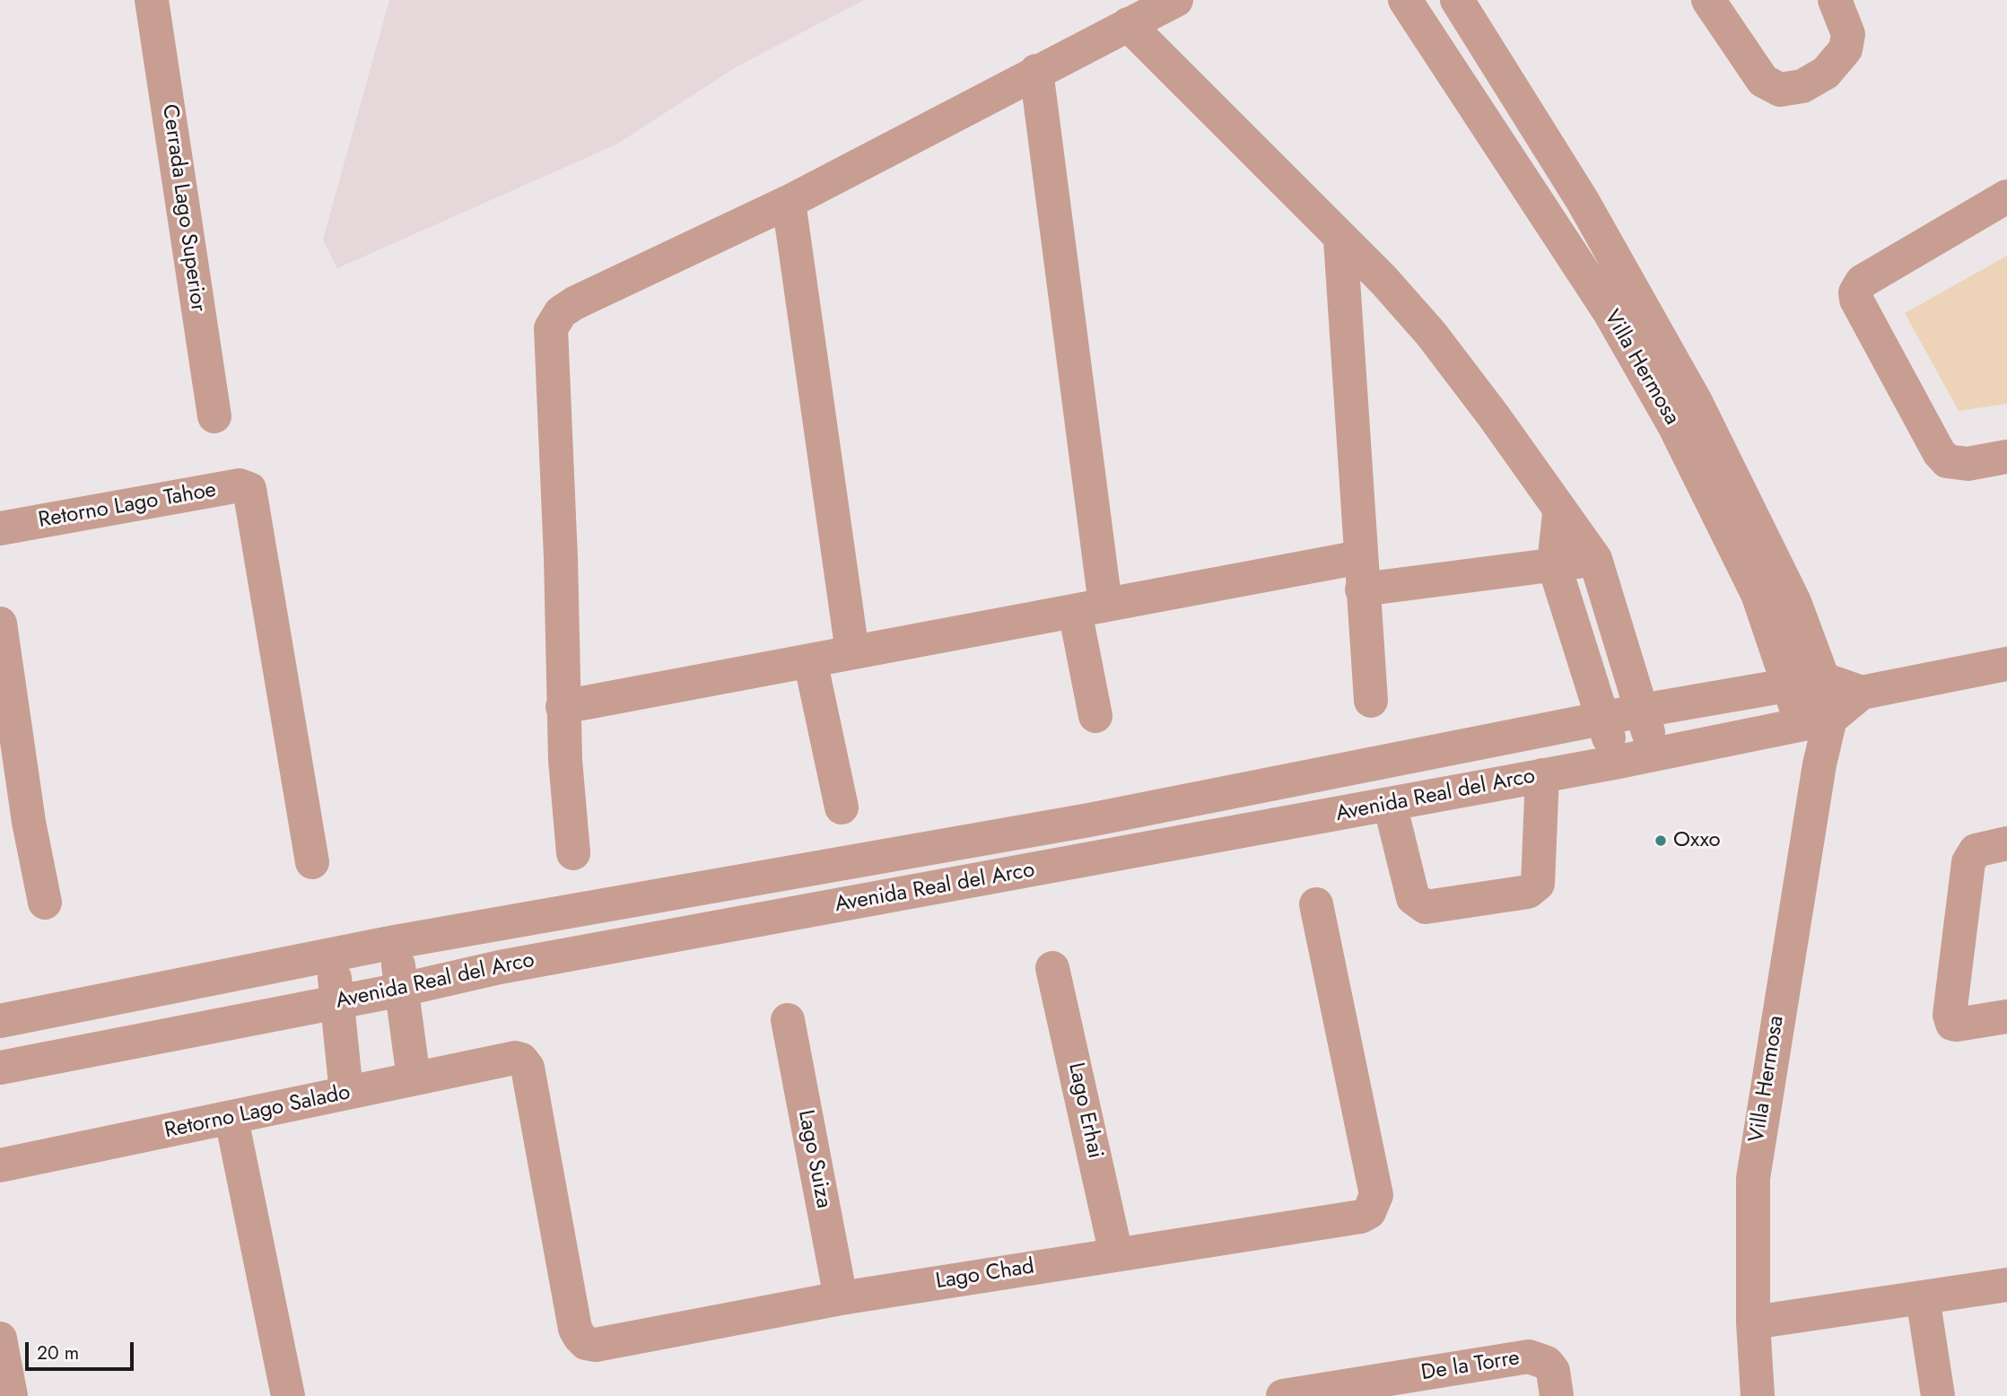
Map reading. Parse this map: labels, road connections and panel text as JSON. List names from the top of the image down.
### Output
{
  "streets": {
    "street": [
      "Cerrada Lago Superior",
      "Villa Hermosa",
      "Retorno Lago Tahoe",
      "Avenida Real del Arco",
      "Lago Erhai",
      "Retorno Lago Salado",
      "Lago Suiza",
      "Lago Chad",
      "De la Torre"
    ]
  },
  "crossings": [
    ["Villa Hermosa", "Avenida Real del Arco"],
    ["Lago Erhai", "Lago Chad"],
    ["Retorno Lago Salado", "Lago Chad"],
    ["Lago Suiza", "Lago Chad"]
  ],
  "places": ["Oxxo"],
  "scale_bar": "20 m"
}
